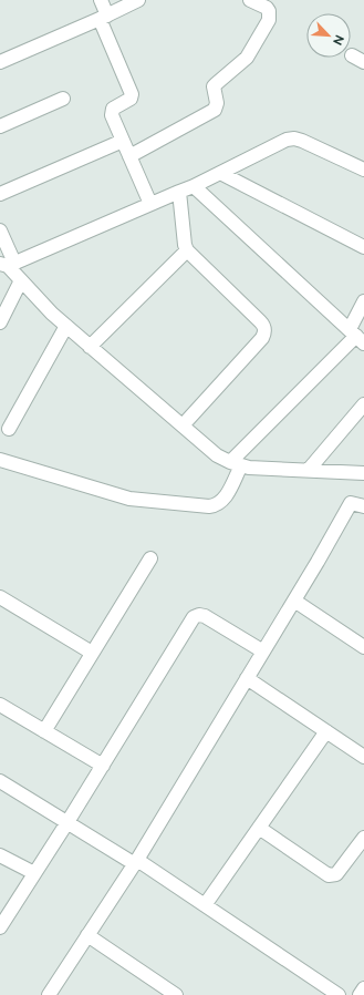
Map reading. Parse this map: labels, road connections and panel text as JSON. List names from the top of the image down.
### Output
{
  "north": "bottom right"
}
